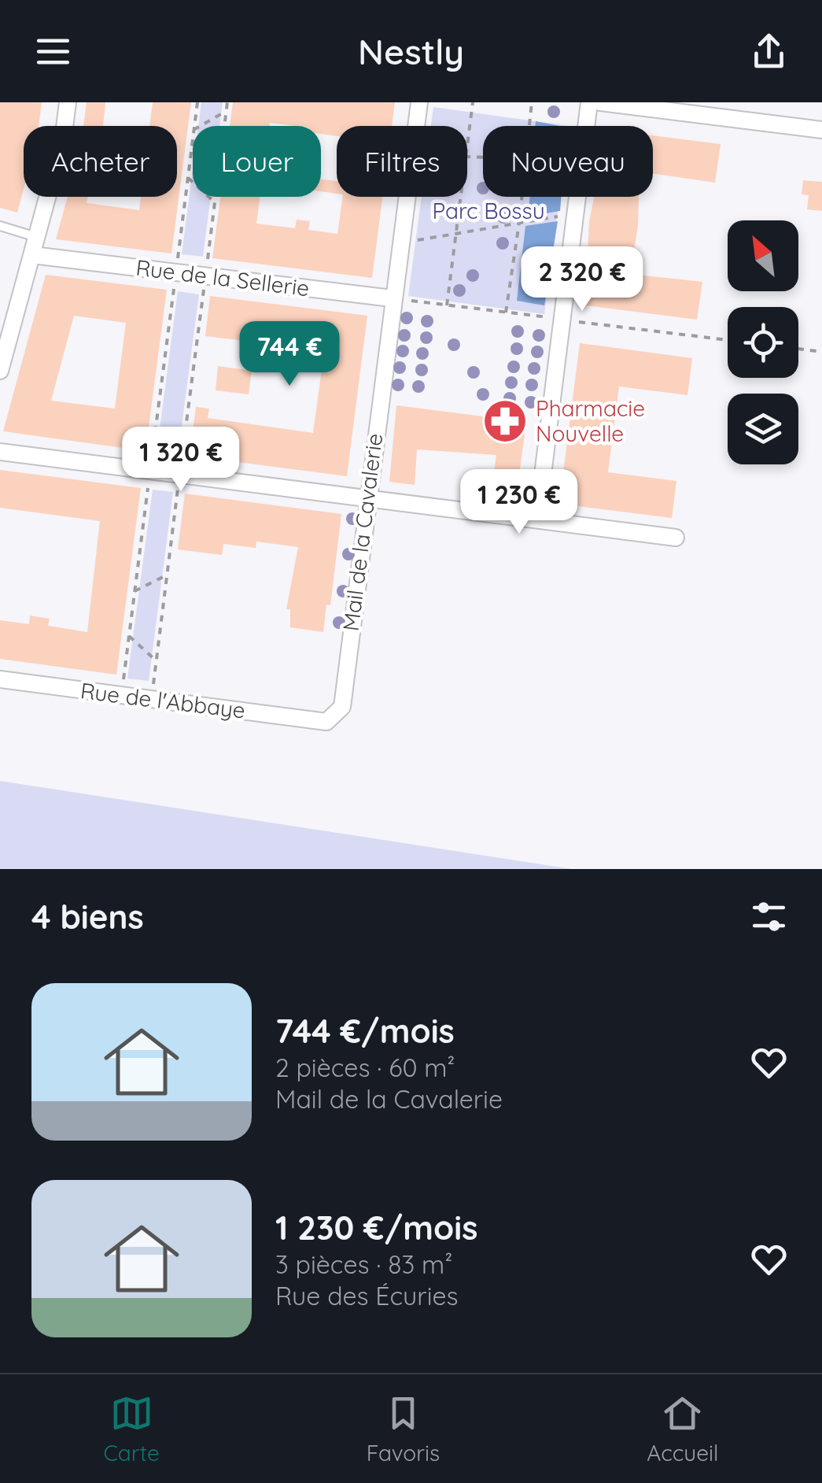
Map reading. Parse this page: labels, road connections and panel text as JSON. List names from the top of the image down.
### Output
{
  "streets": {
    "street": ["Rue de la Sellerie", "Mail de la Cavalerie", "Rue de l'Abbaye"]
  },
  "crossings": [
    ["Rue de la Sellerie", "Mail de la Cavalerie"],
    ["Mail de la Cavalerie", "Rue de l'Abbaye"]
  ],
  "parks": ["Parc Bossu"],
  "places": {
    "pharmacy": ["Pharmacie Nouvelle"]
  },
  "north": "top left",
  "page": {
    "header": "Nestly",
    "chip": [
      "Acheter",
      "Louer",
      "Filtres",
      "Nouveau"
    ],
    "price": [
      "2 320 €",
      "744 €",
      "1 320 €",
      "1 230 €"
    ],
    "heading": "4 biens",
    "list": [
      {
        "name": "744 €/mois",
        "note": "2 pièces · 60 m² · Mail de la Cavalerie"
      },
      {
        "name": "1 230 €/mois",
        "note": "3 pièces · 83 m² · Rue des Écuries"
      }
    ],
    "tabs": ["Carte", "Favoris", "Accueil"]
  }
}
